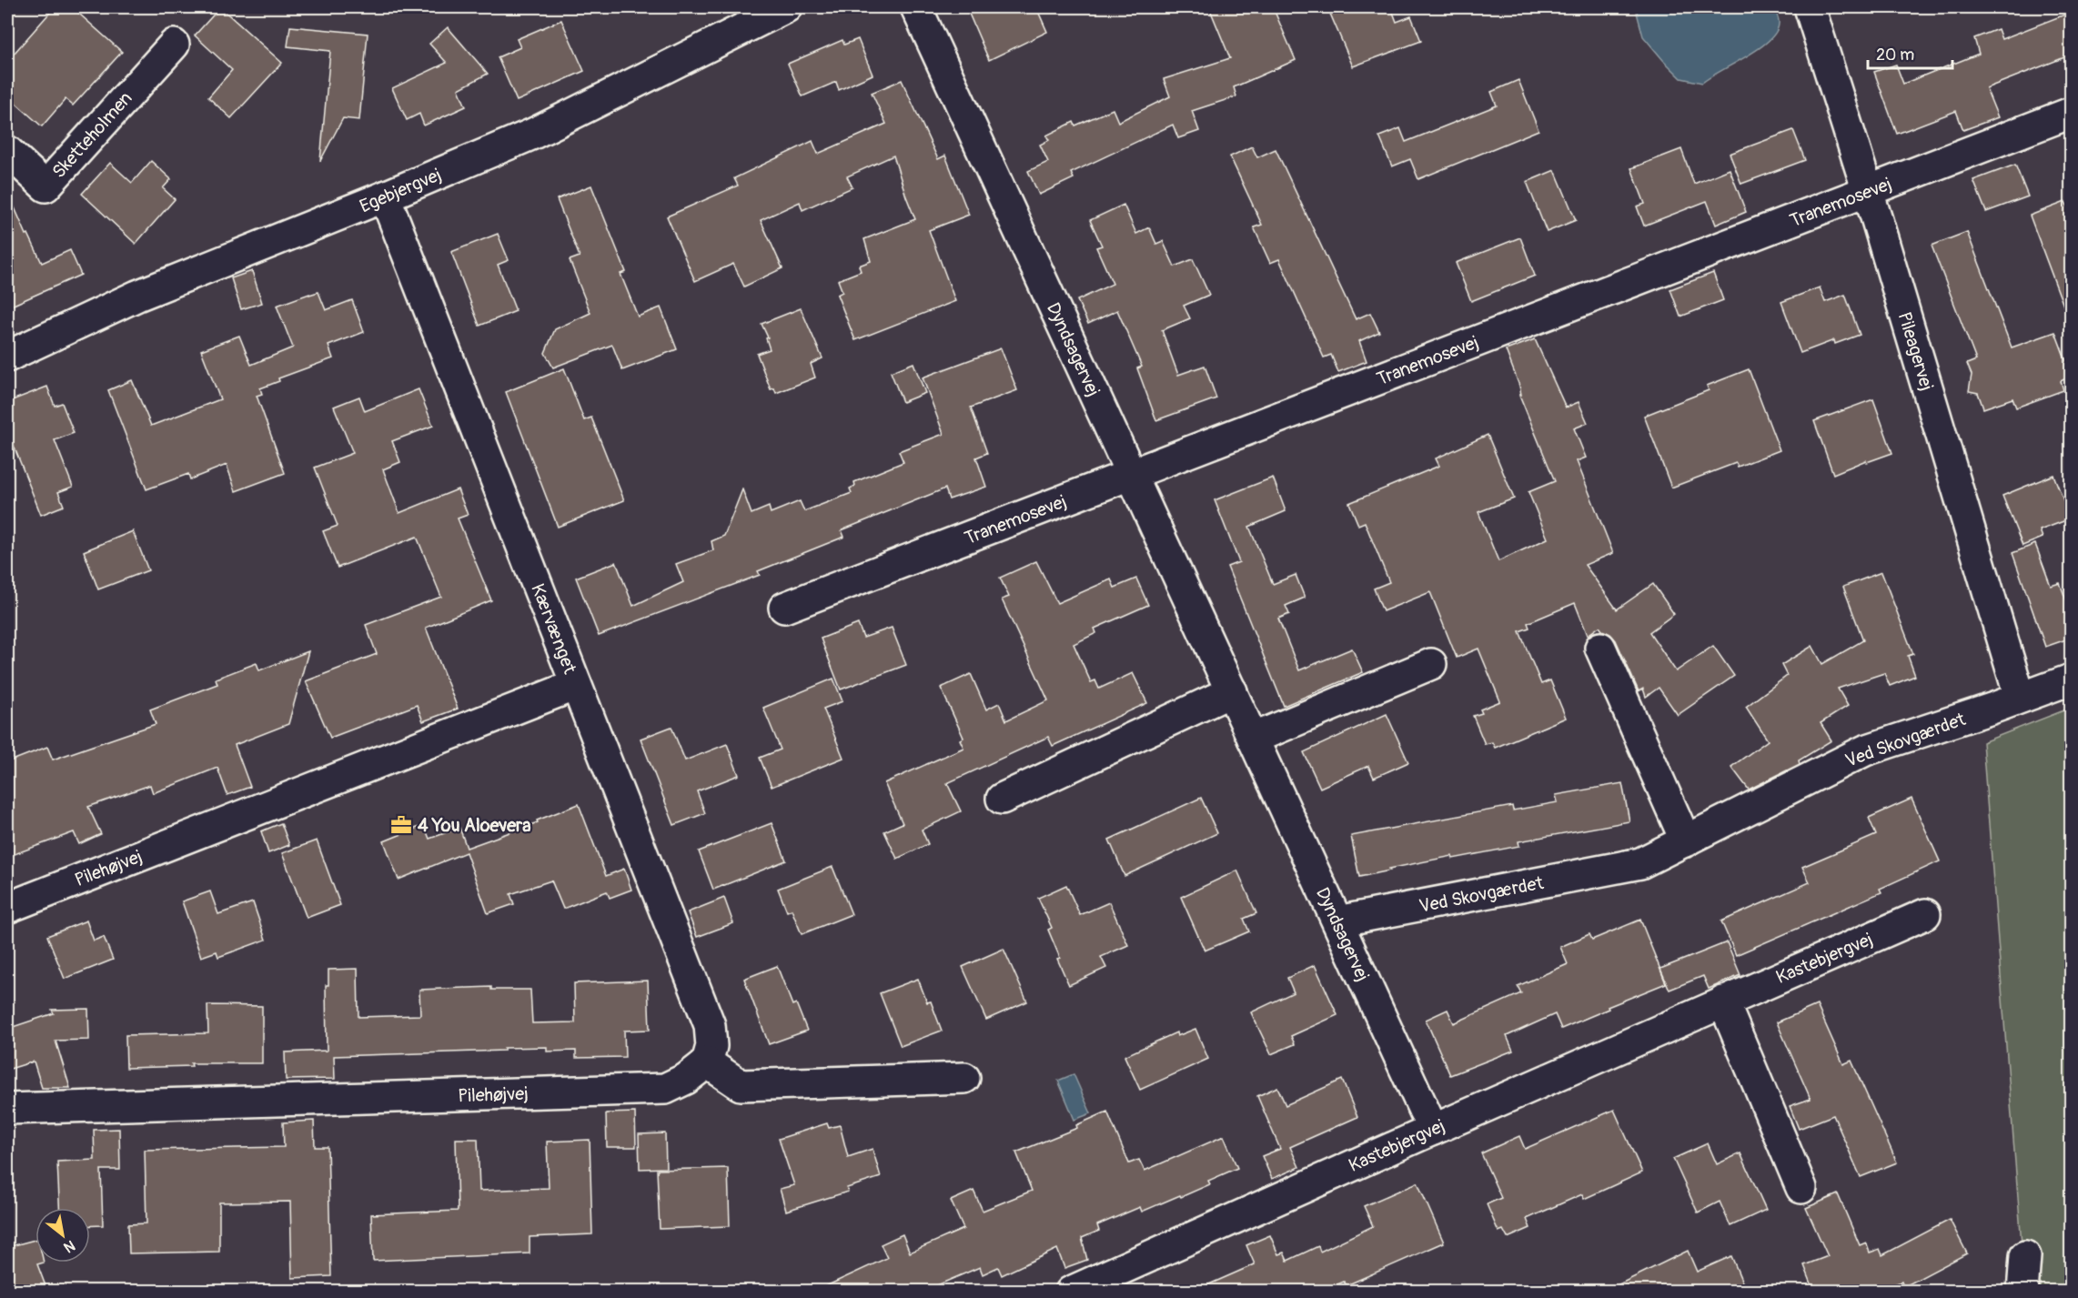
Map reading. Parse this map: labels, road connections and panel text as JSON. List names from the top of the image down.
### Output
{
  "streets": {
    "street": [
      "Sketteholmen",
      "Egebjergvej",
      "Tranemosevej",
      "Dyndsagervej",
      "Pileagervej",
      "Kærvænget",
      "Ved Skovgærdet",
      "Pilehøjvej",
      "Kastebjergvej"
    ]
  },
  "crossings": [
    ["Egebjergvej", "Kærvænget"],
    ["Tranemosevej", "Dyndsagervej"],
    ["Tranemosevej", "Pileagervej"],
    ["Dyndsagervej", "Ved Skovgærdet"],
    ["Dyndsagervej", "Kastebjergvej"],
    ["Pileagervej", "Ved Skovgærdet"],
    ["Kærvænget", "Pilehøjvej"]
  ],
  "places": {
    "office": ["4 You Aloevera"]
  },
  "scale_bar": "20 m",
  "north": "bottom right"
}
